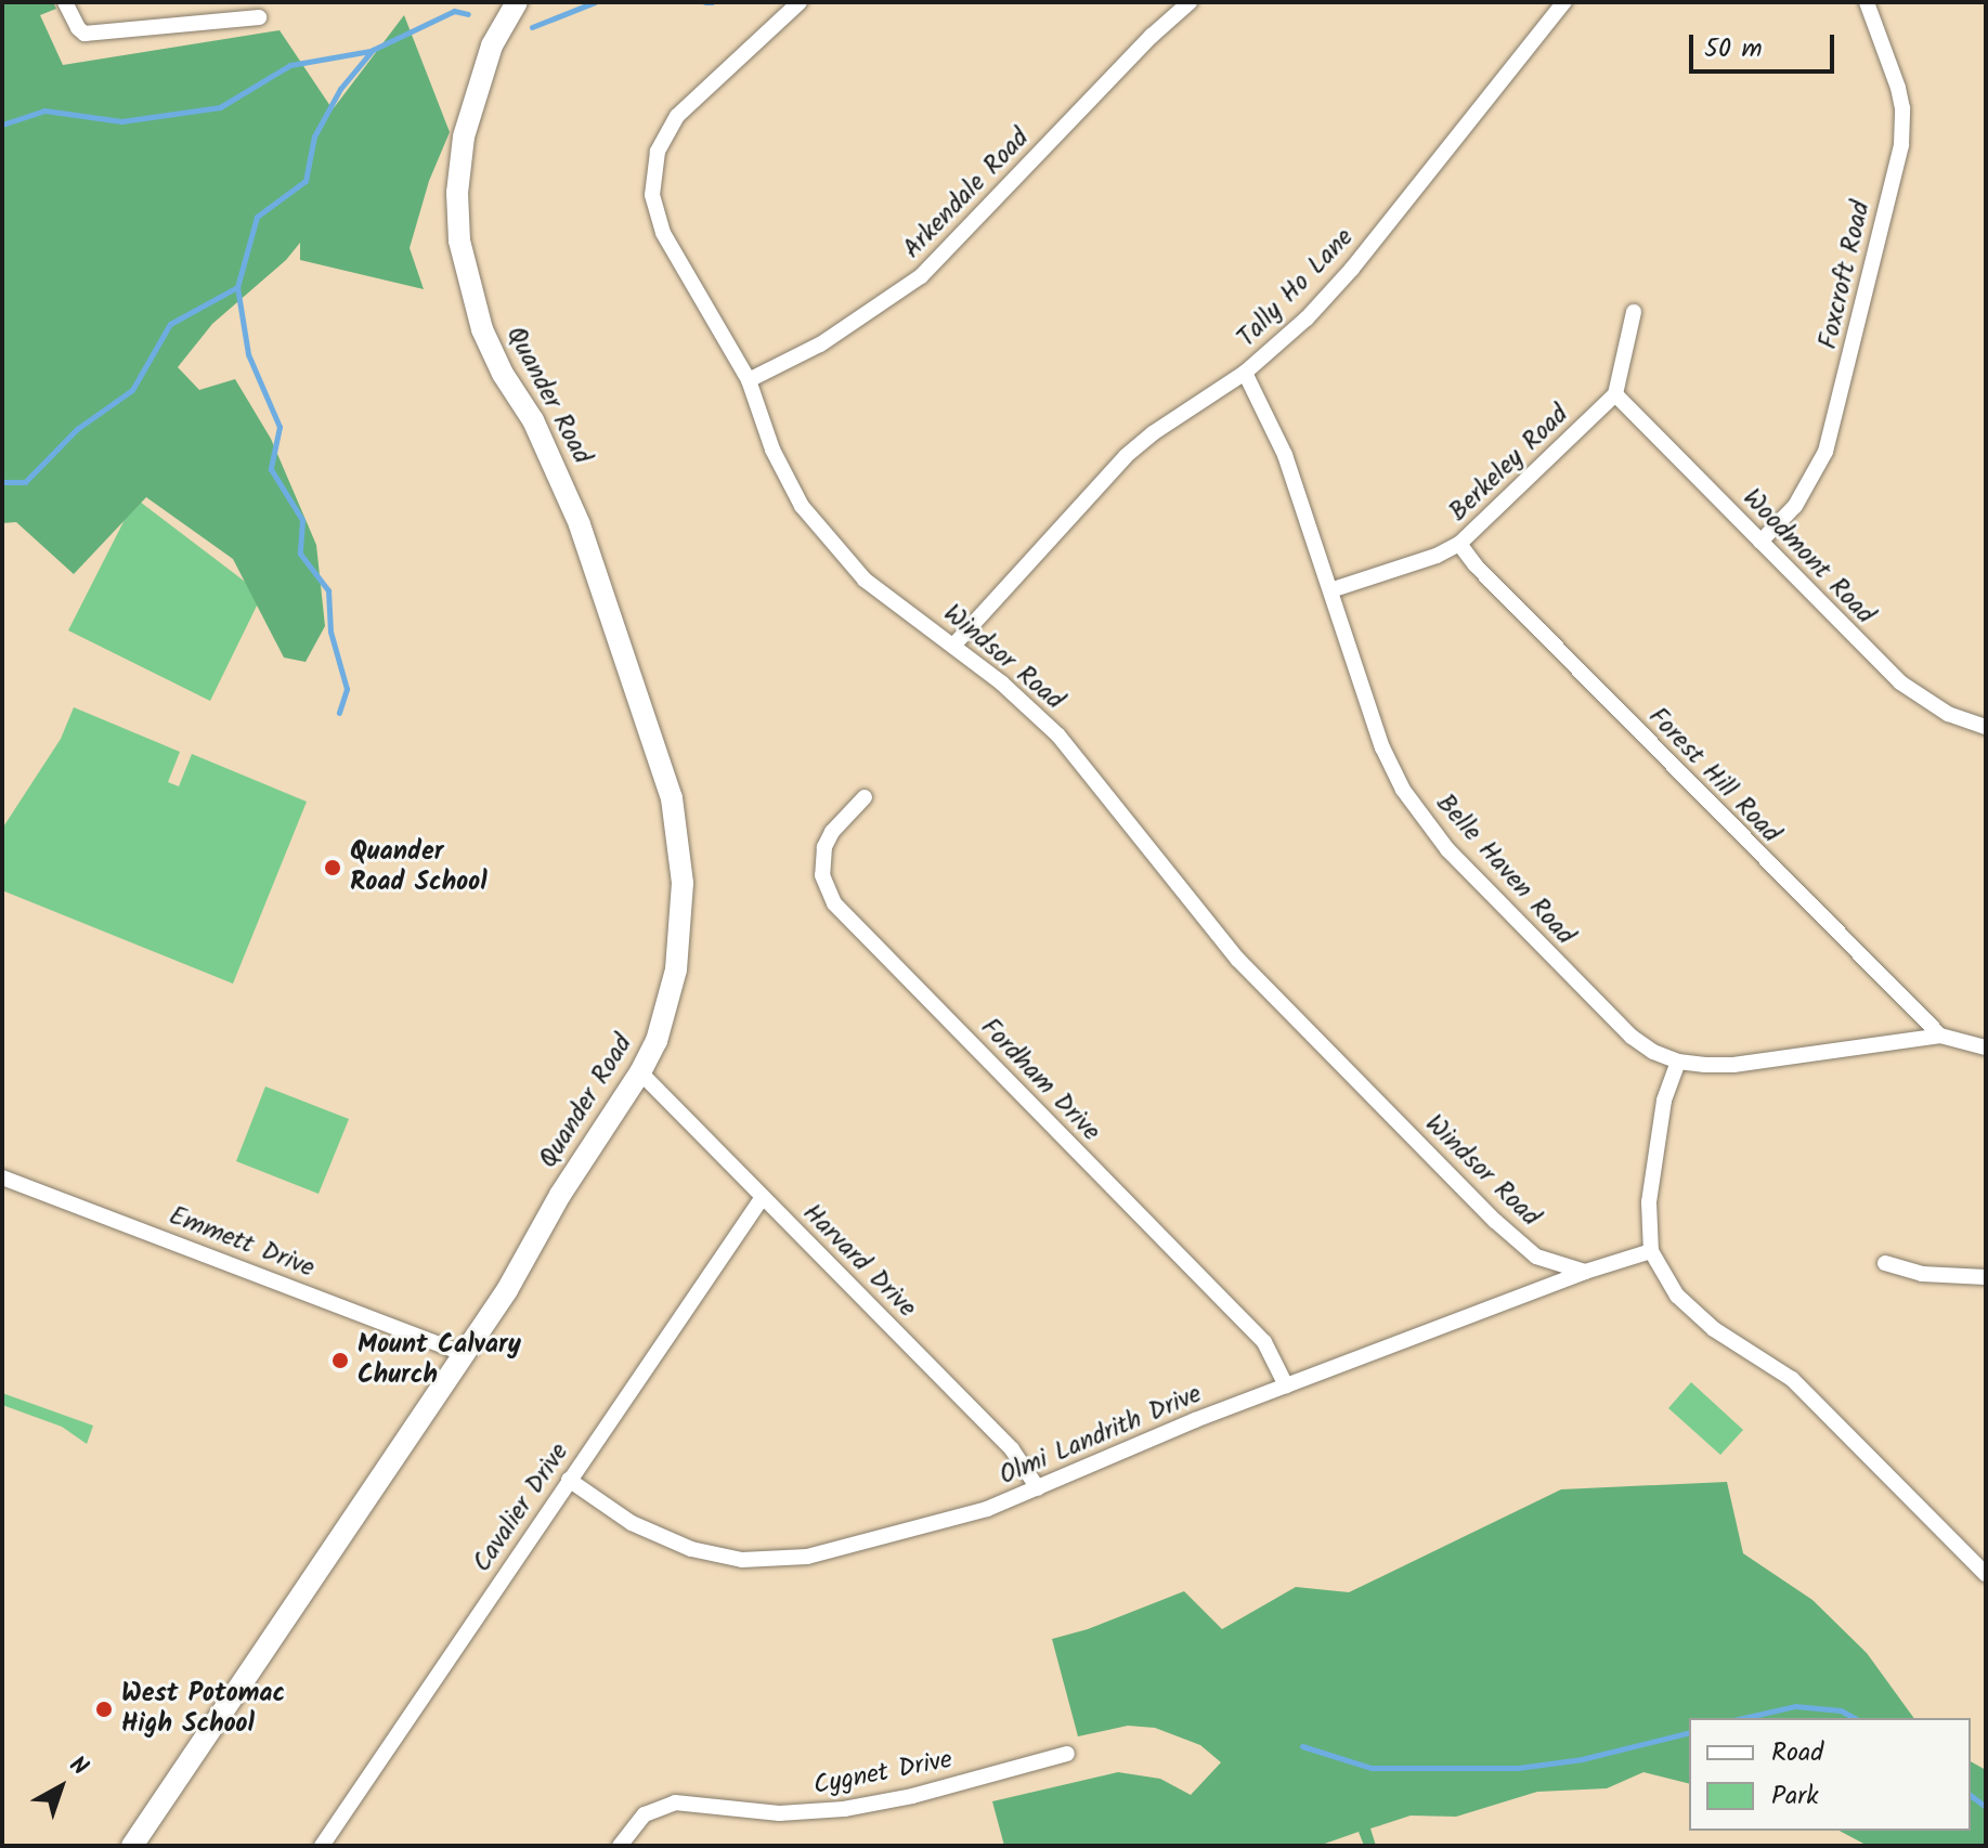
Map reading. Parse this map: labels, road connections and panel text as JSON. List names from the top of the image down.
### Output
{
  "streets": {
    "street": [
      "Arkendale Road",
      "Foxcroft Road",
      "Tally Ho Lane",
      "Quander Road",
      "Berkeley Road",
      "Woodmont Road",
      "Windsor Road",
      "Forest Hill Road",
      "Belle Haven Road",
      "Fordham Drive",
      "Emmett Drive",
      "Harvard Drive",
      "Olmi Landrith Drive",
      "Cavalier Drive",
      "Cygnet Drive"
    ]
  },
  "crossings": [
    ["Arkendale Road", "Windsor Road"],
    ["Foxcroft Road", "Woodmont Road"],
    ["Tally Ho Lane", "Windsor Road"],
    ["Tally Ho Lane", "Belle Haven Road"],
    ["Quander Road", "Emmett Drive"],
    ["Quander Road", "Harvard Drive"],
    ["Berkeley Road", "Woodmont Road"],
    ["Berkeley Road", "Forest Hill Road"],
    ["Berkeley Road", "Belle Haven Road"],
    ["Windsor Road", "Olmi Landrith Drive"],
    ["Forest Hill Road", "Belle Haven Road"],
    ["Fordham Drive", "Olmi Landrith Drive"],
    ["Harvard Drive", "Olmi Landrith Drive"],
    ["Harvard Drive", "Cavalier Drive"],
    ["Olmi Landrith Drive", "Cavalier Drive"]
  ],
  "places": ["Quander Road School", "Mount Calvary Church", "West Potomac High School"],
  "legend": ["Road", "Park"],
  "scale_bar": "50 m",
  "north": "top right"
}
